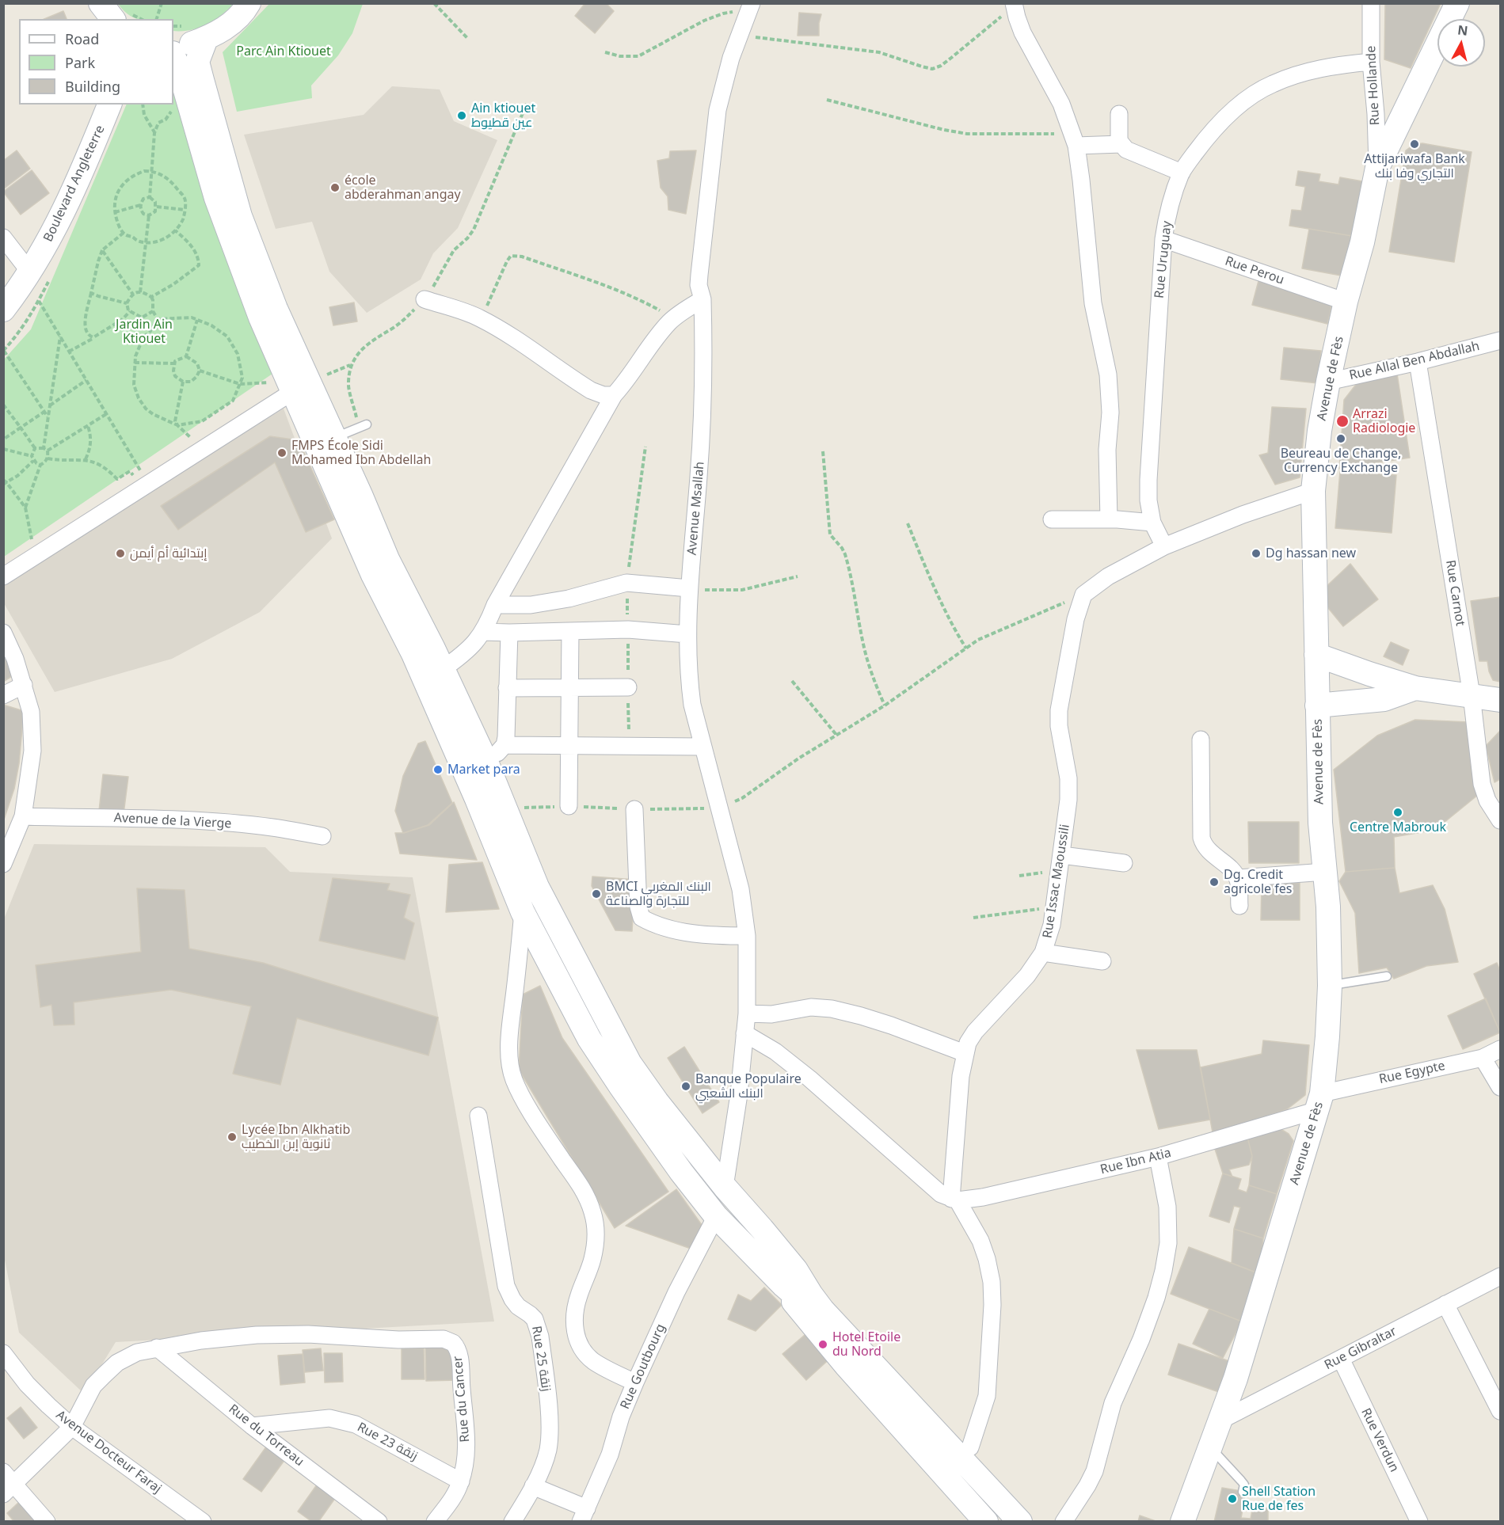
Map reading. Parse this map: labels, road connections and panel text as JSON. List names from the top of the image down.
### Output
{
  "streets": {
    "main road": ["Boulevard Angleterre", "Avenue de Fès"],
    "street": [
      "Rue Hollande",
      "Rue Uruguay",
      "Rue Perou",
      "Rue Allal Ben Abdallah",
      "Avenue Msallah",
      "Rue Carnot",
      "Avenue de la Vierge",
      "Rue Issac Maoussili",
      "Rue Egypte",
      "Rue Ibn Atia",
      "Rue Gibraltar",
      "Rue 25 زنقة",
      "Rue Goutbourg",
      "Rue du Cancer",
      "Rue du Torreau",
      "Rue Verdun",
      "Rue 23 زنقة",
      "Avenue Docteur Faraj"
    ]
  },
  "crossings": [
    ["Rue Hollande", "Rue Uruguay"],
    ["Rue Hollande", "Avenue de Fès"],
    ["Rue Uruguay", "Rue Perou"],
    ["Rue Perou", "Avenue de Fès"],
    ["Rue Allal Ben Abdallah", "Avenue de Fès"],
    ["Rue Allal Ben Abdallah", "Rue Carnot"],
    ["Avenue de Fès", "Rue Egypte"],
    ["Avenue de Fès", "Rue Ibn Atia"],
    ["Avenue de Fès", "Rue Gibraltar"],
    ["Rue Issac Maoussili", "Rue Ibn Atia"],
    ["Rue Egypte", "Rue Ibn Atia"],
    ["Rue Gibraltar", "Rue Verdun"],
    ["Rue du Cancer", "Rue du Torreau"],
    ["Rue du Cancer", "Rue 23 زنقة"],
    ["Rue du Torreau", "Rue 23 زنقة"]
  ],
  "parks": ["Parc Ain Ktiouet", "Jardin Ain Ktiouet"],
  "places": [
    "Ain ktiouet عين قطيوط",
    "Attijariwafa Bank التجاري وفا بنك",
    "école abderahman angay",
    "Arrazi Radiologie",
    "Beureau de Change, Currency Exchange",
    "FMPS École Sidi Mohamed Ibn Abdellah",
    "إبتدائية أم أيمن",
    "Dg hassan new",
    "Market para",
    "Centre Mabrouk",
    "Dg. Credit agricole fes",
    "BMCI البنك المغربي للتجارة والصناعة",
    "Banque Populaire البنك الشعبي",
    "Lycée Ibn Alkhatib ثانوية إبن الخطيب",
    "Hotel Etoile du Nord",
    "Shell Station Rue de fes"
  ],
  "legend": ["Road", "Park", "Building"],
  "north": "top"
}
